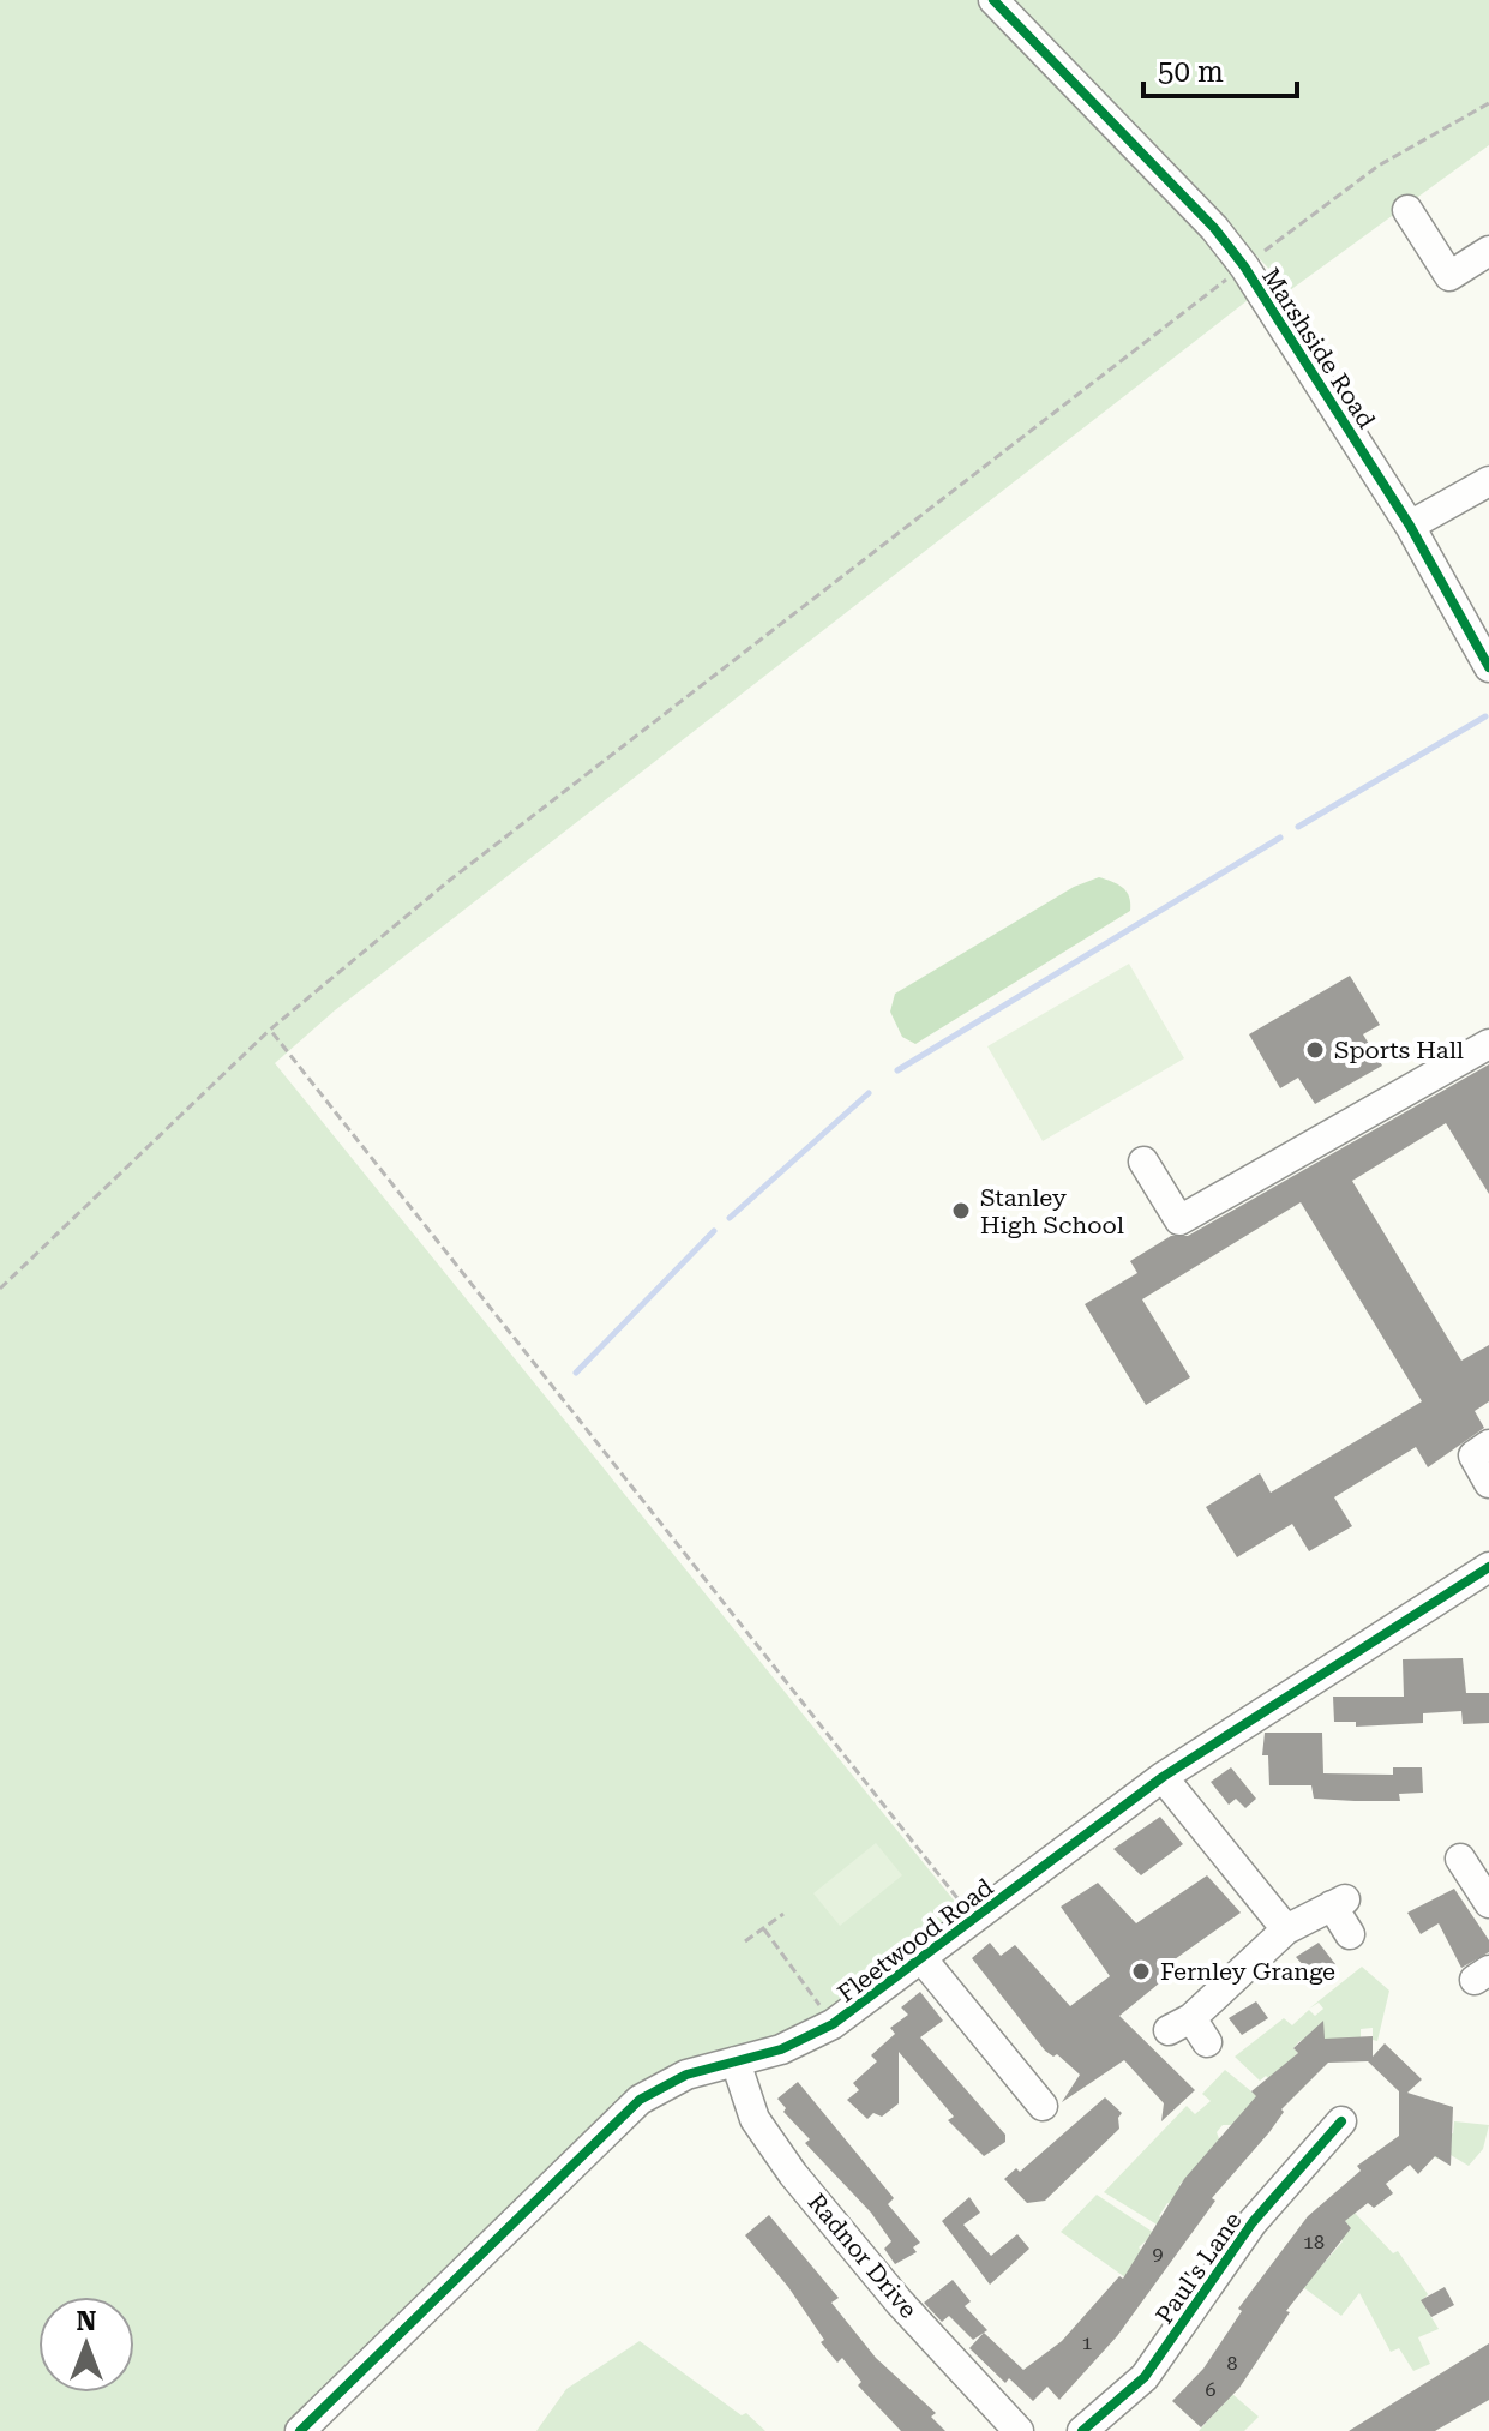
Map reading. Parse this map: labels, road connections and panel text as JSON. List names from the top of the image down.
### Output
{
  "streets": {
    "street": [
      "Marshside Road",
      "Fleetwood Road",
      "Radnor Drive",
      "Paul's Lane"
    ]
  },
  "crossings": [
    ["Fleetwood Road", "Radnor Drive"]
  ],
  "places": ["Sports Hall", "Stanley High School", "Fernley Grange"],
  "house_numbers": [
    "18",
    "9",
    "1",
    "8",
    "6"
  ],
  "scale_bar": "50 m",
  "north": "top"
}
